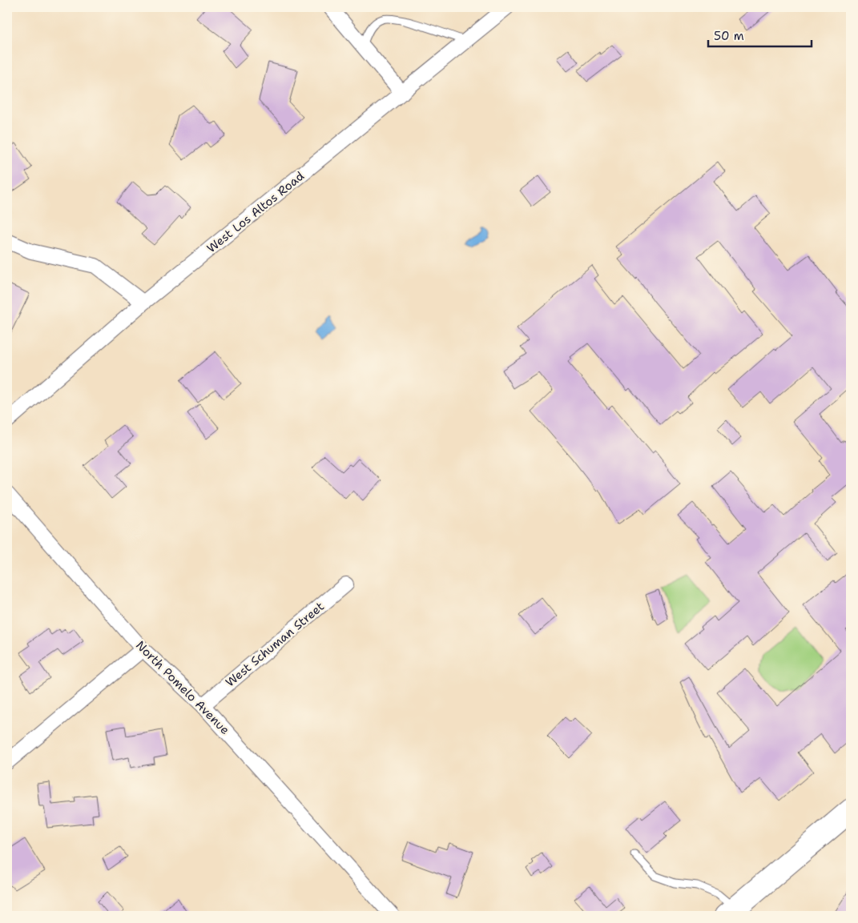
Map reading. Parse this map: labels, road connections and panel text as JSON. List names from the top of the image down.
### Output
{
  "streets": {
    "street": ["West Los Altos Road", "West Schuman Street", "North Pomelo Avenue"]
  },
  "crossings": [
    ["West Schuman Street", "North Pomelo Avenue"]
  ],
  "scale_bar": "50 m"
}
